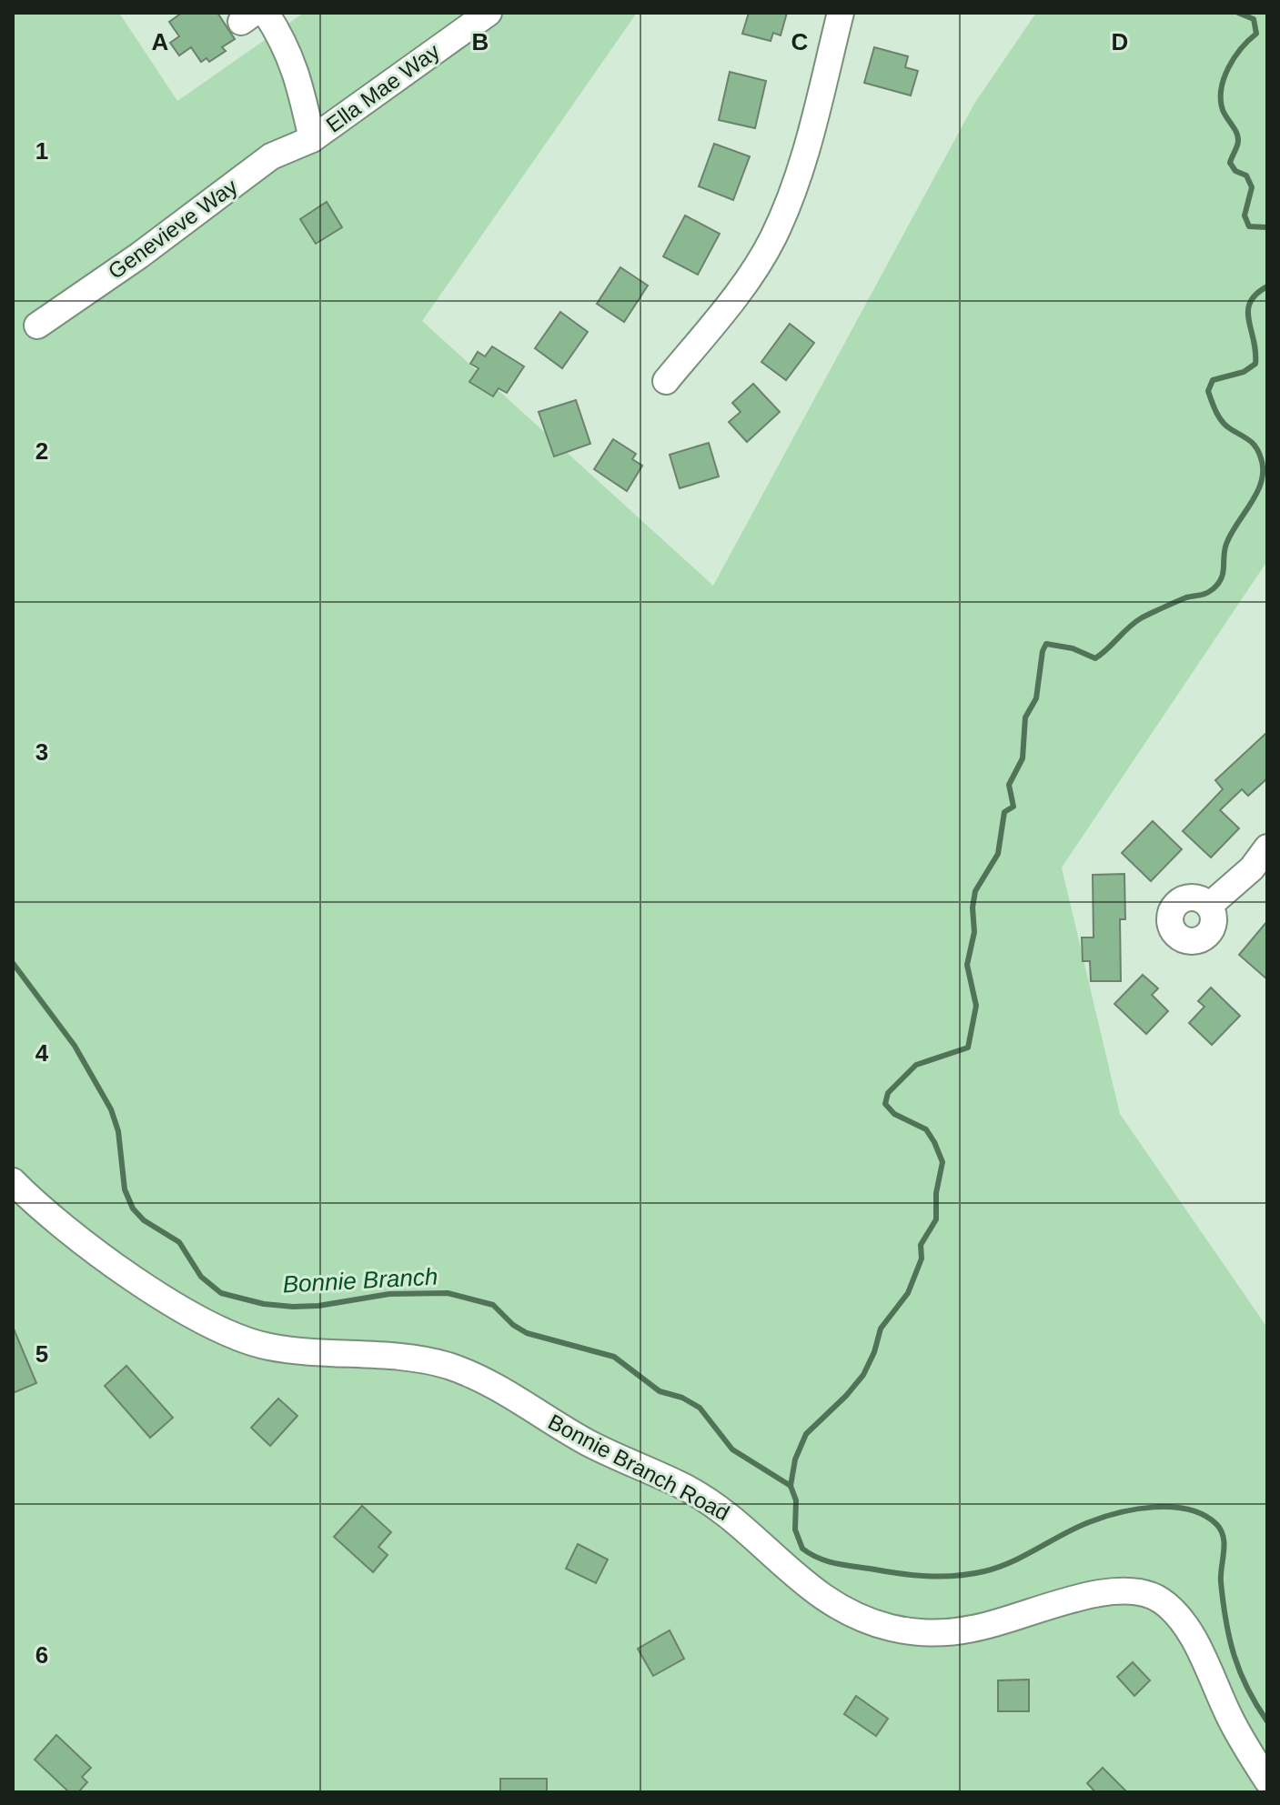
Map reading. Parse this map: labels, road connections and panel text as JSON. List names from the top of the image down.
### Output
{
  "streets": {
    "street": ["Ella Mae Way", "Genevieve Way", "Bonnie Branch Road"]
  },
  "crossings": [
    ["Ella Mae Way", "Genevieve Way"]
  ],
  "water": ["Bonnie Branch"],
  "grid": {
    "columns": [
      "A",
      "B",
      "C",
      "D"
    ],
    "rows": [
      "1",
      "2",
      "3",
      "4",
      "5",
      "6"
    ]
  }
}
